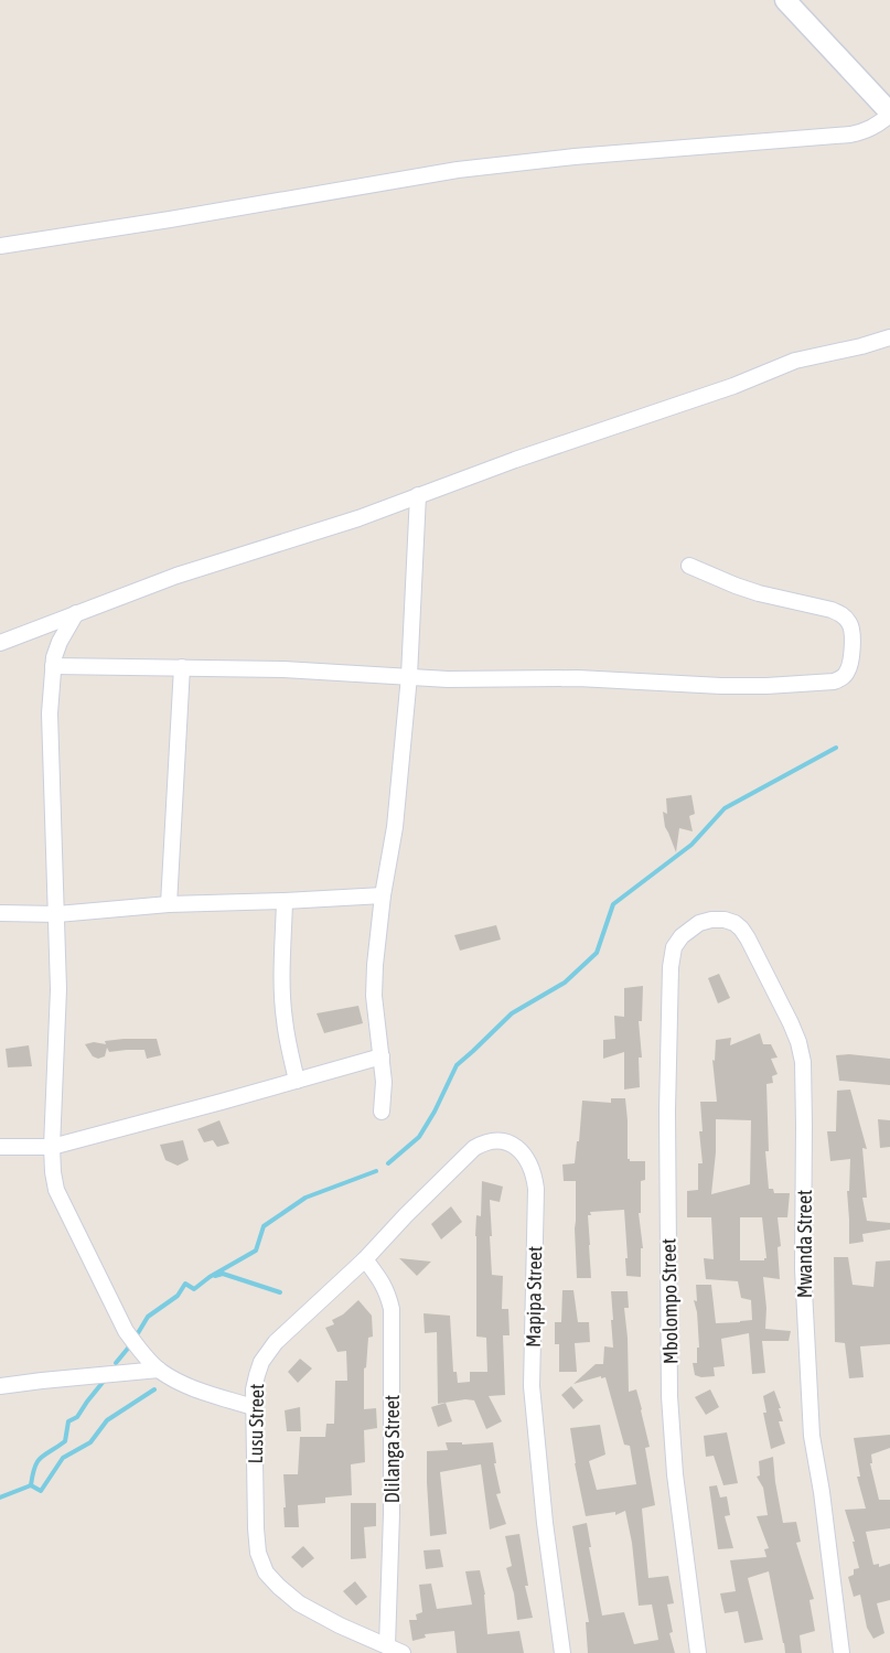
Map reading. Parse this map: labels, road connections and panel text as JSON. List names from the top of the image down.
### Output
{
  "streets": {
    "street": [
      "Mwanda Street",
      "Mapipa Street",
      "Mbolompo Street",
      "Lusu Street",
      "Dlilanga Street"
    ]
  },
  "crossings": [
    ["Mwanda Street", "Mbolompo Street"],
    ["Mapipa Street", "Lusu Street"],
    ["Mapipa Street", "Dlilanga Street"],
    ["Lusu Street", "Dlilanga Street"]
  ]
}
